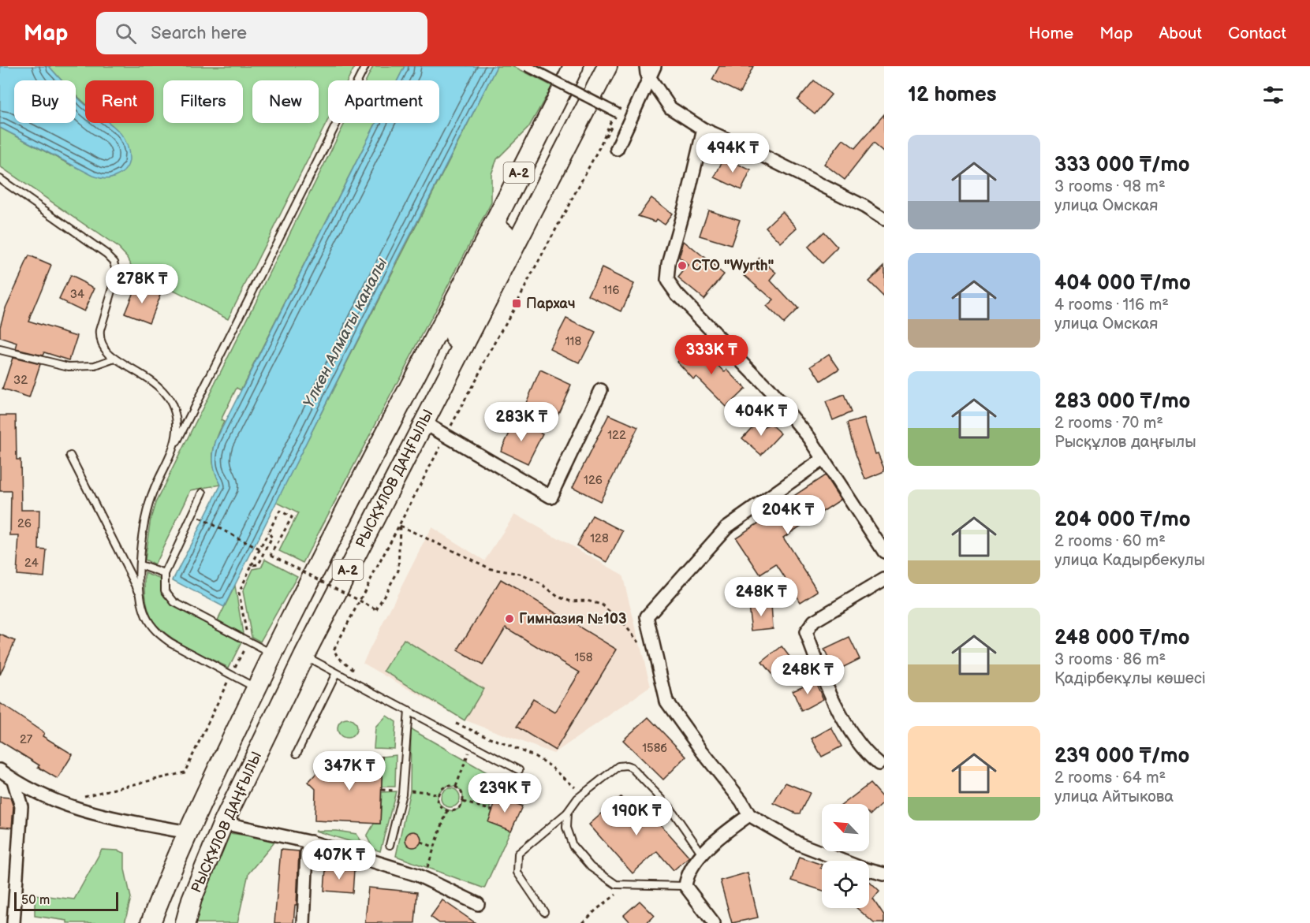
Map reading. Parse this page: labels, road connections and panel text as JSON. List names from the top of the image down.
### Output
{
  "streets": {
    "main road": ["A-2", "РЫСҚҰЛОВ ДАҢҒЫЛЫ"]
  },
  "water": ["Үлкен Алматы каналы"],
  "places": {
    "other": ["СТО \"Wyrth\"", "Гимназия №103"],
    "transit": ["Пархач"]
  },
  "house_numbers": [
    "116",
    "34",
    "118",
    "32",
    "122",
    "126",
    "26",
    "128",
    "24",
    "158",
    "27",
    "158б"
  ],
  "scale_bar": "50 m",
  "north": "top left",
  "page": {
    "header": "Map",
    "search": "Search here",
    "nav": [
      "Home",
      "Map",
      "About",
      "Contact"
    ],
    "heading": "12 homes",
    "chip": [
      "Buy",
      "Rent",
      "Filters",
      "New",
      "Apartment"
    ],
    "list": [
      {
        "name": "333 000 ₸/mo",
        "note": "3 rooms · 98 m² · улица Омская"
      },
      {
        "name": "404 000 ₸/mo",
        "note": "4 rooms · 116 m² · улица Омская"
      },
      {
        "name": "283 000 ₸/mo",
        "note": "2 rooms · 70 m² · Рысқұлов даңғылы"
      },
      {
        "name": "204 000 ₸/mo",
        "note": "2 rooms · 60 m² · улица Кадырбекулы"
      },
      {
        "name": "248 000 ₸/mo",
        "note": "3 rooms · 86 m² · Қадірбекұлы көшесі"
      },
      {
        "name": "239 000 ₸/mo",
        "note": "2 rooms · 64 m² · улица Айтыкова"
      }
    ],
    "price": [
      "494K ₸",
      "278K ₸",
      "333K ₸",
      "404K ₸",
      "283K ₸",
      "204K ₸",
      "248K ₸",
      "248K ₸",
      "347K ₸",
      "239K ₸",
      "190K ₸",
      "407K ₸"
    ],
    "scale": "50 m"
  }
}
